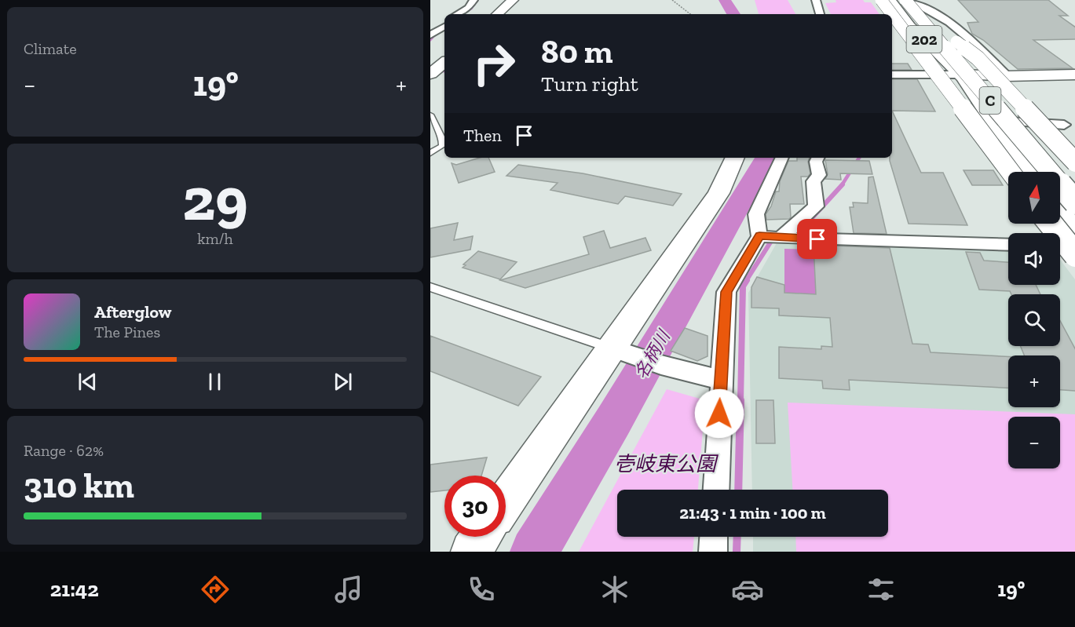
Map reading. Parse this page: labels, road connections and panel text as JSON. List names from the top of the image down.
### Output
{
  "streets": {
    "main road": ["202", "C"]
  },
  "crossings": [
    ["202", "C"]
  ],
  "water": ["名柄川"],
  "parks": ["壱岐東公園"],
  "north": "top",
  "page": {
    "tile": [
      "Climate",
      ["29", "km/h"],
      ["Range · 62%", "310 km"]
    ],
    "turn": ["80 m", "Turn right"],
    "heat": ["−", "19°", "+"],
    "then": "Then",
    "map_buttons": ["+", "−"],
    "song": ["Afterglow", "The Pines"],
    "limit": "30",
    "trip": "21:43 · 1 min · 100 m",
    "tabs": ["21:42", "19°"]
  }
}
